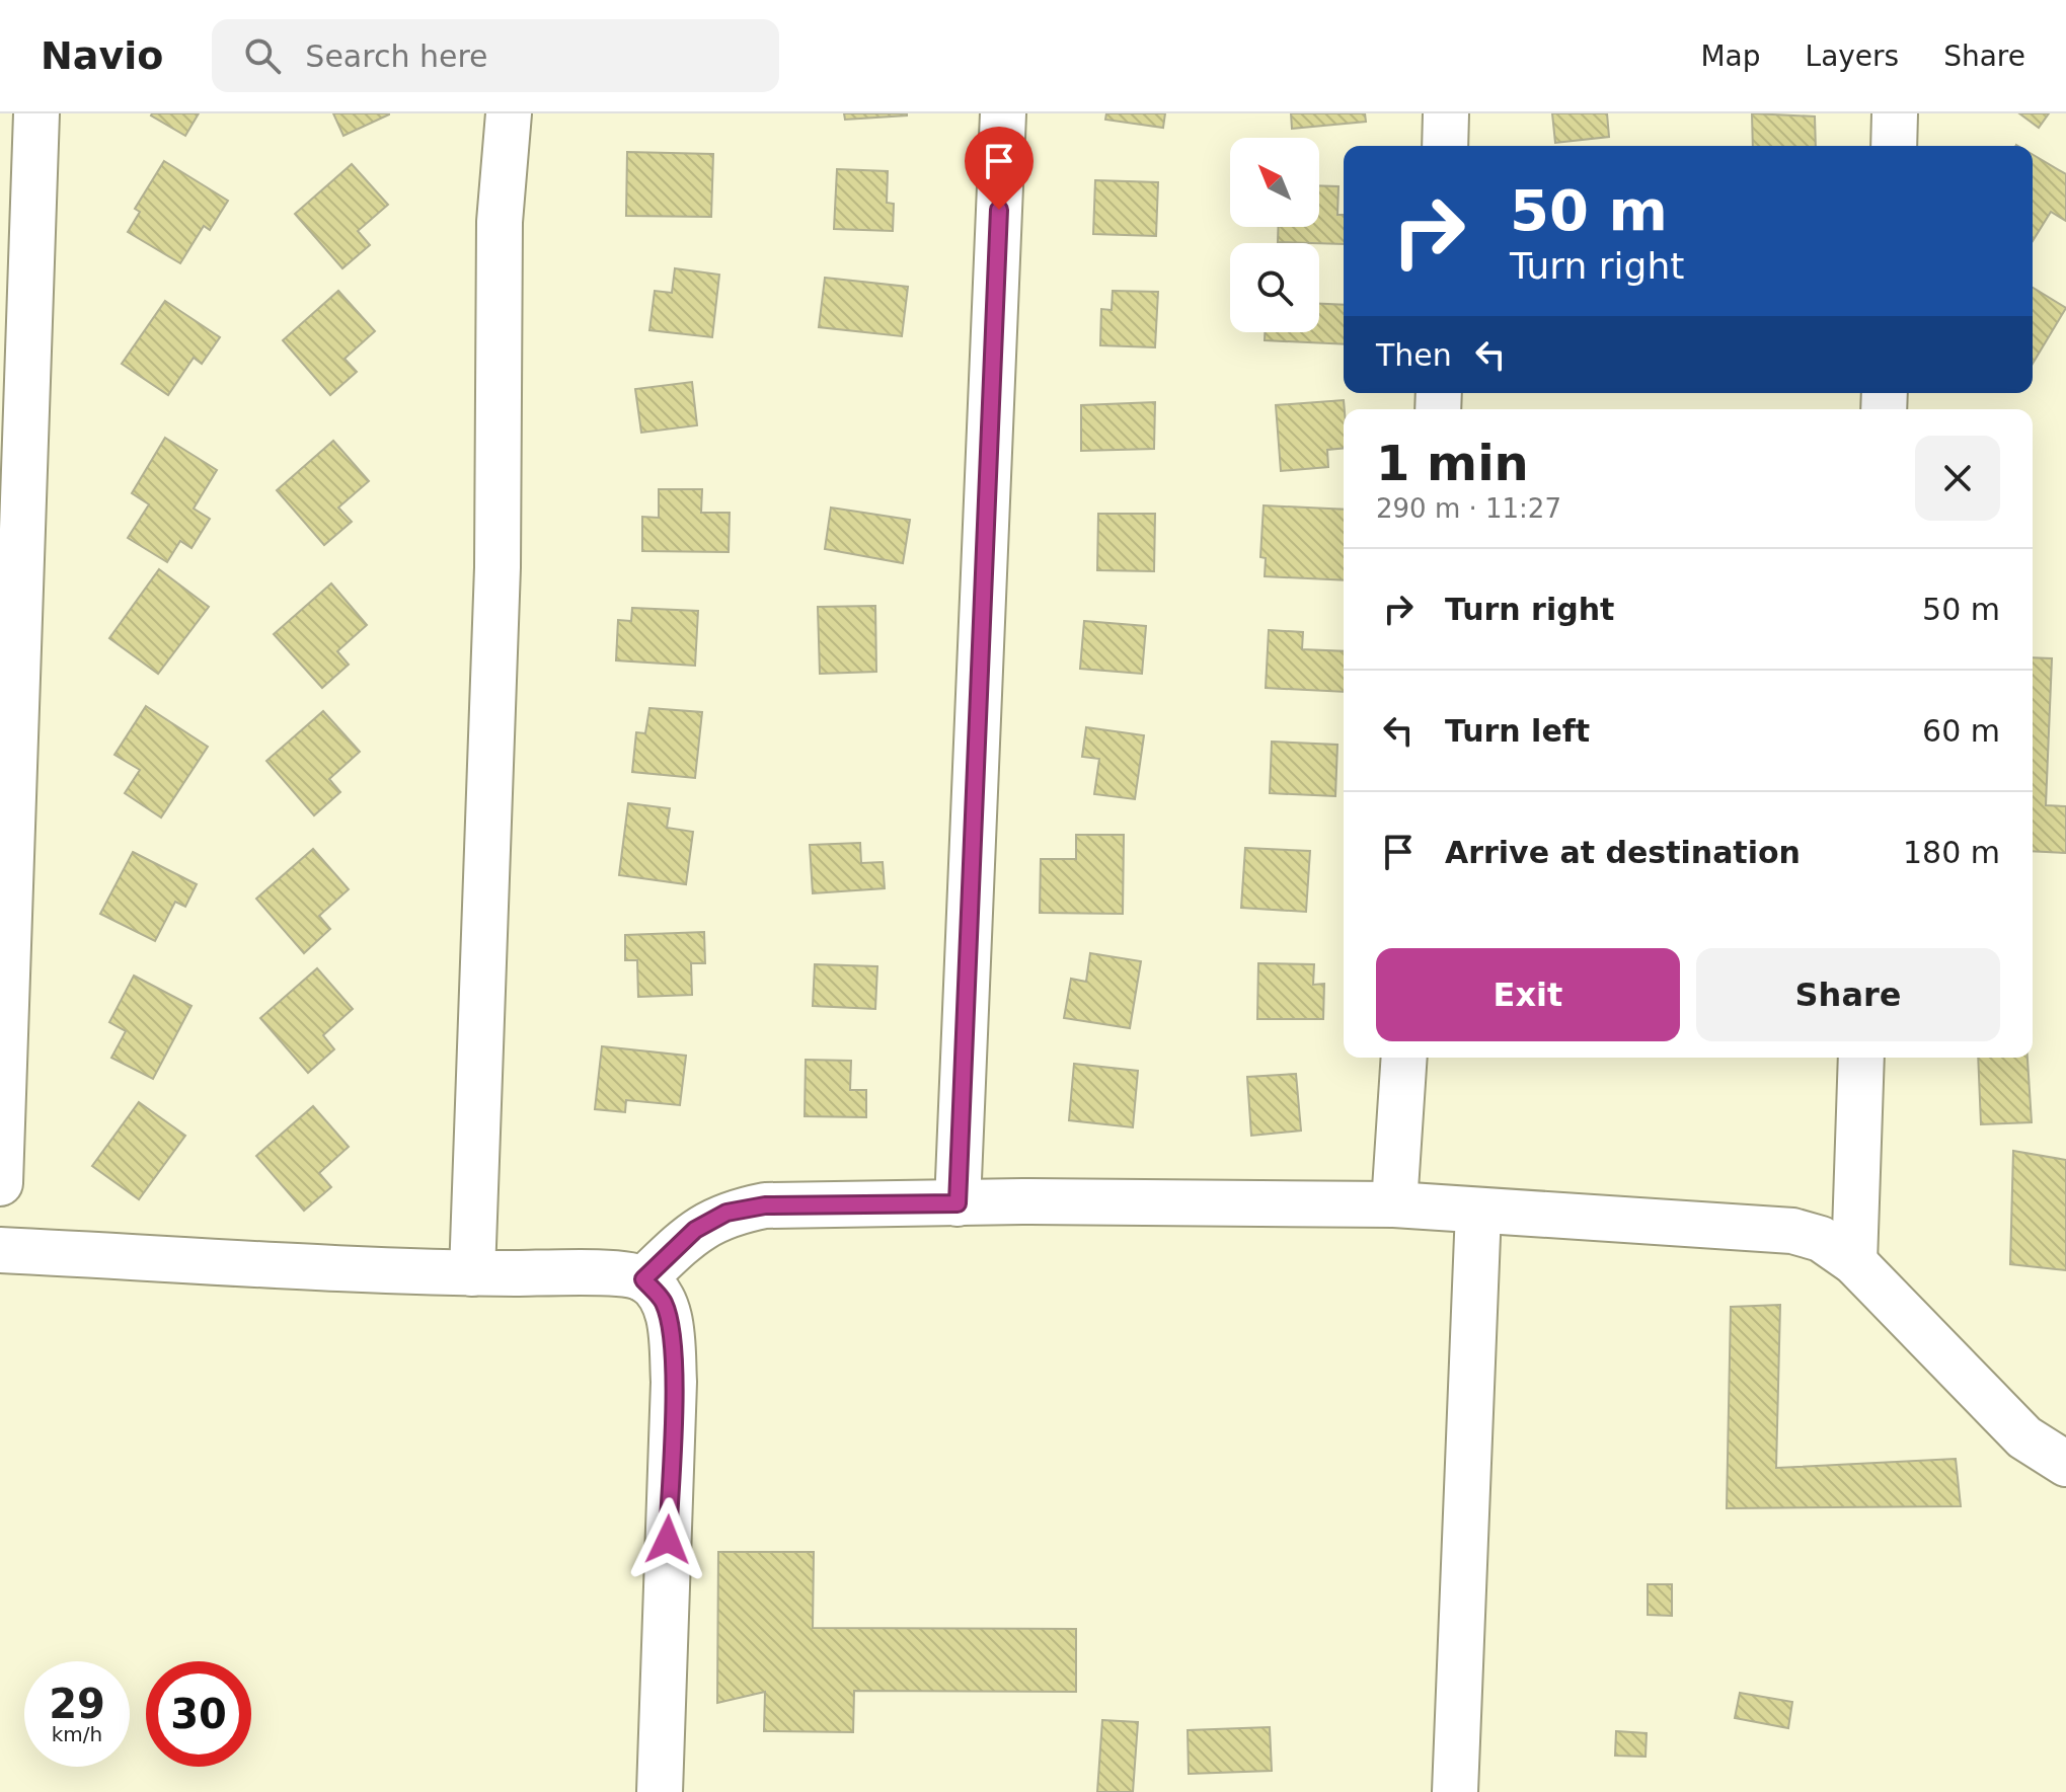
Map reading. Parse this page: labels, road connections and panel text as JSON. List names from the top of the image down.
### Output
{
  "north": "top left",
  "page": {
    "header": "Navio",
    "search": "Search here",
    "nav": ["Map", "Layers", "Share"],
    "turn": ["50 m", "Turn right"],
    "then": "Then",
    "heading": ["1 min", "290 m · 11:27"],
    "list": [
      {
        "name": "Turn right",
        "value": "50 m"
      },
      {
        "name": "Turn left",
        "value": "60 m"
      },
      {
        "name": "Arrive at destination",
        "value": "180 m"
      }
    ],
    "buttons": ["Exit", "Share"],
    "speed": "29 km/h",
    "limit": "30"
  }
}
